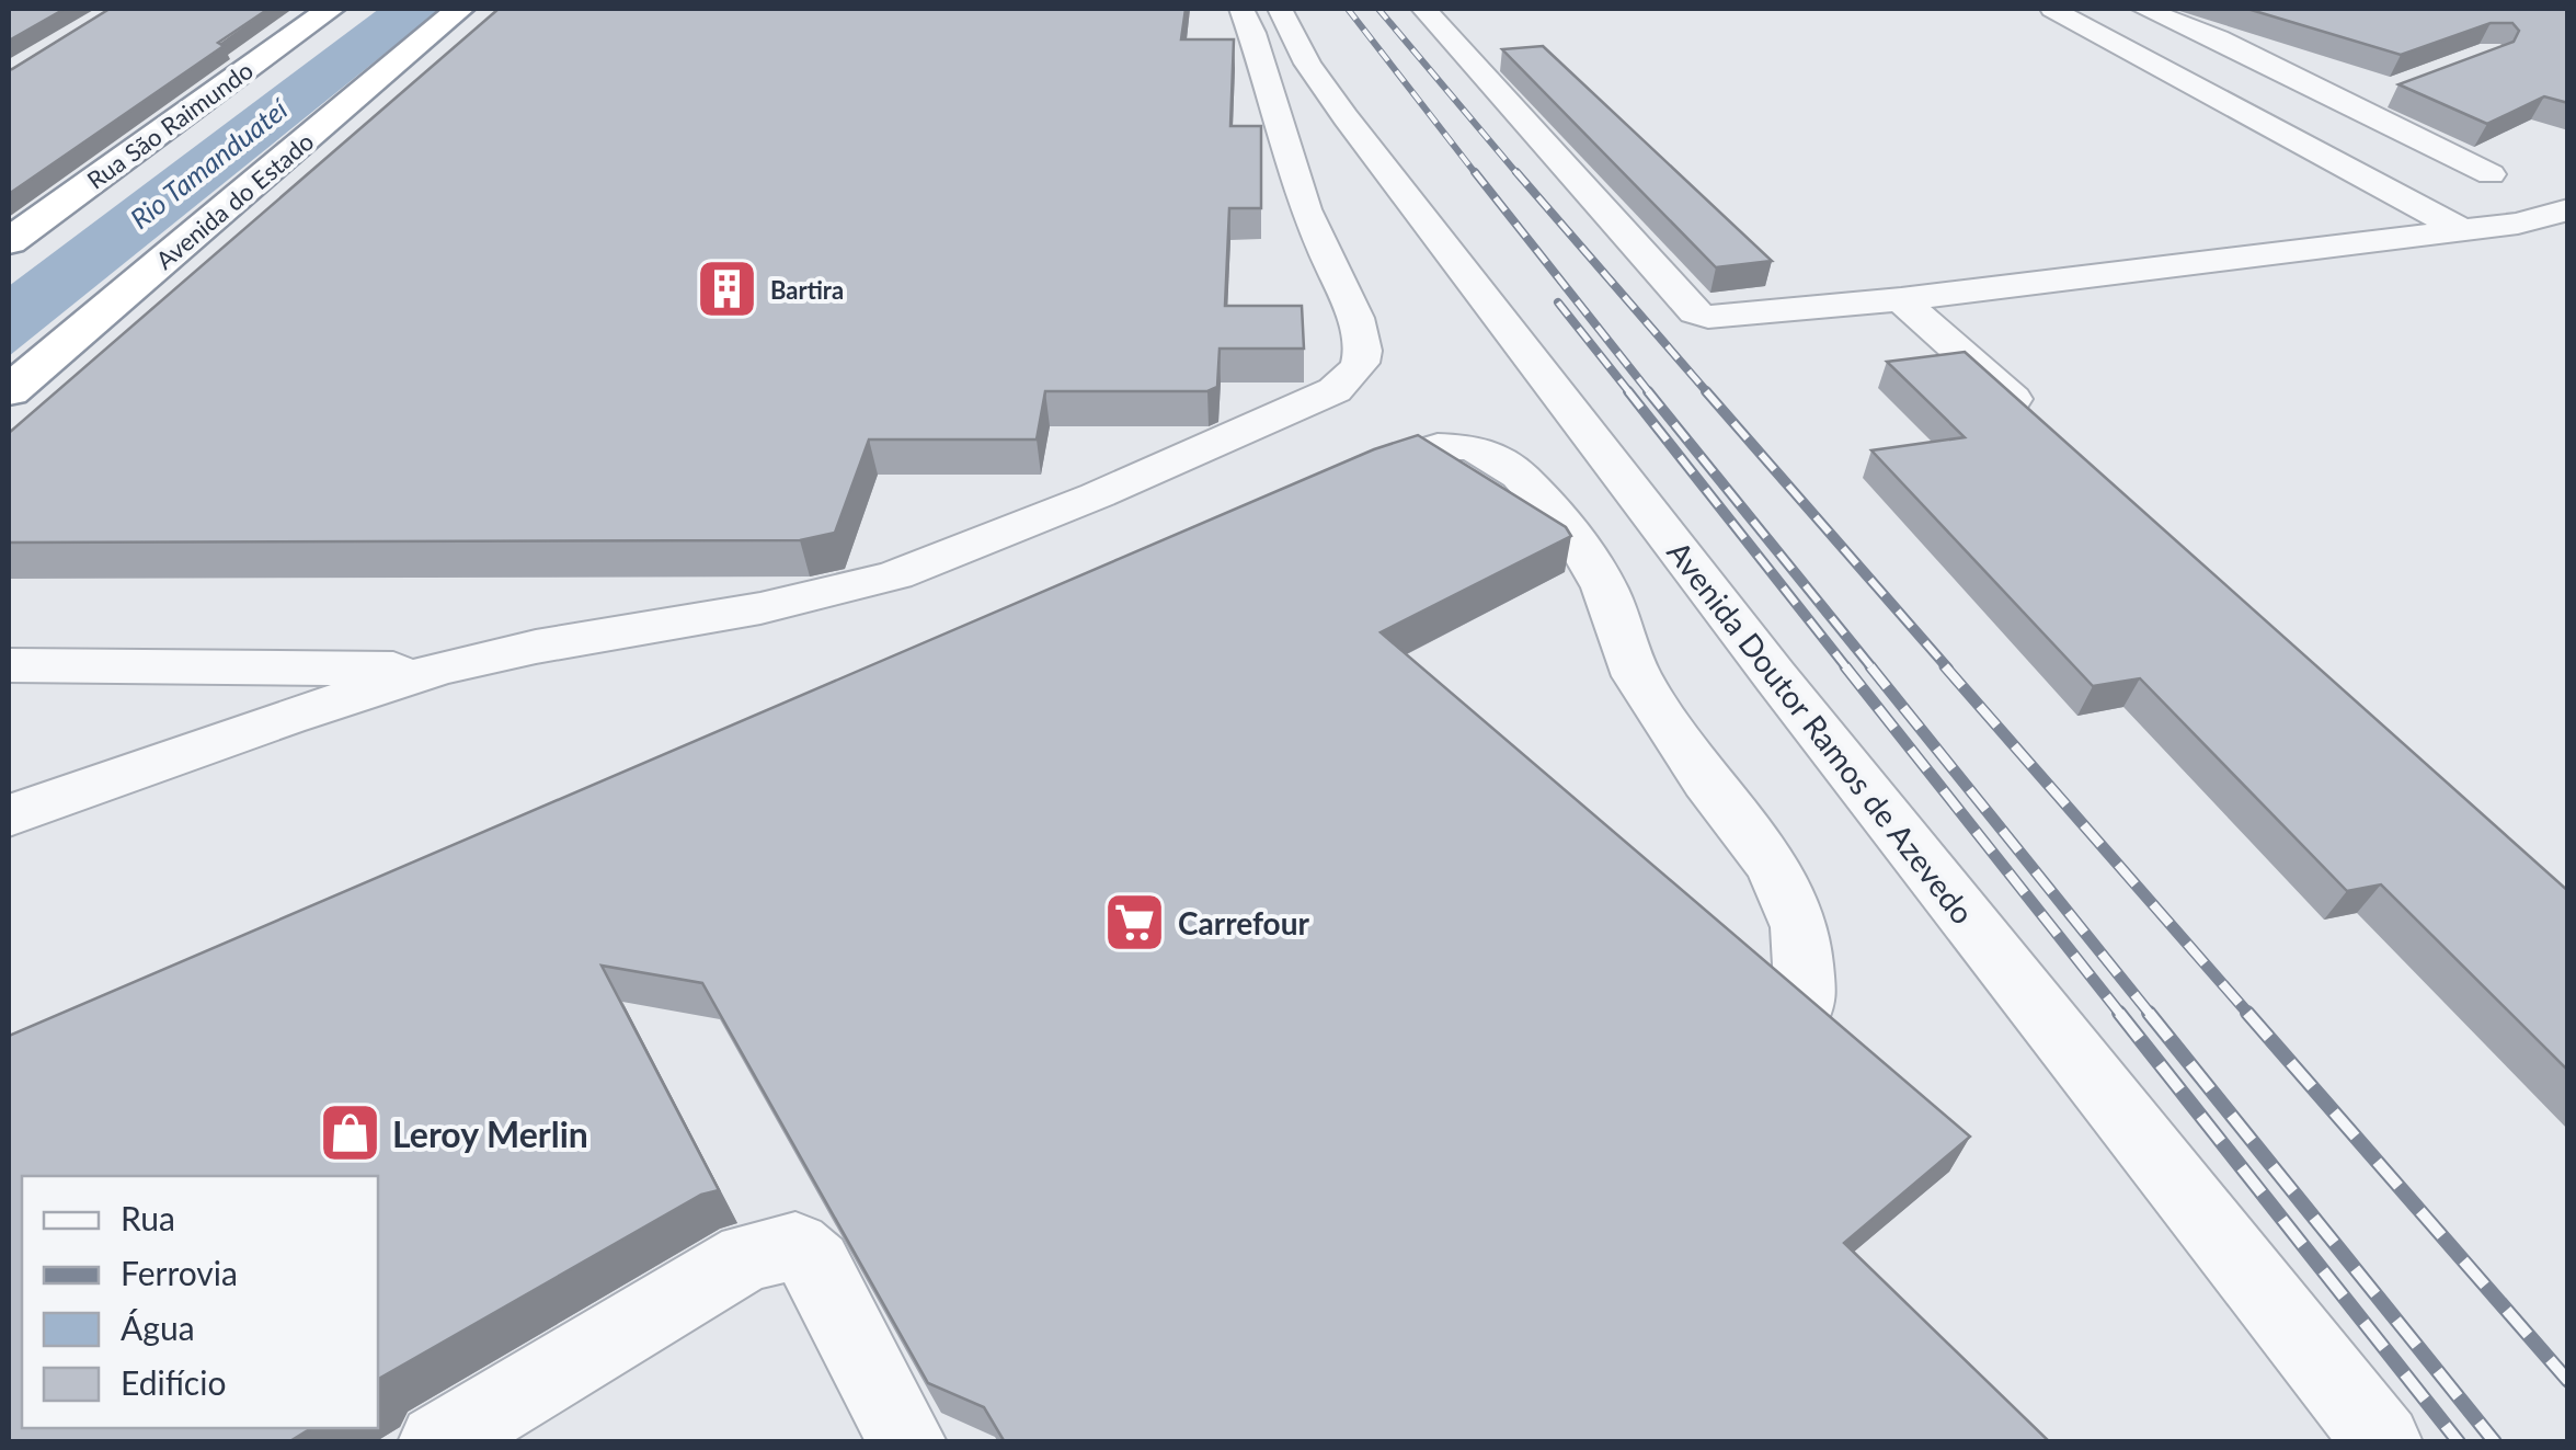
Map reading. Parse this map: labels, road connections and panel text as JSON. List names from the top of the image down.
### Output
{
  "streets": {
    "highway": ["Rua São Raimundo", "Avenida do Estado"],
    "lane": ["Avenida Doutor Ramos de Azevedo"]
  },
  "water": ["Rio Tamanduateí"],
  "places": {
    "building": ["Bartira"],
    "supermarket": ["Carrefour"],
    "shop": ["Leroy Merlin"]
  },
  "legend": [
    "Rua",
    "Ferrovia",
    "Água",
    "Edifício"
  ]
}
